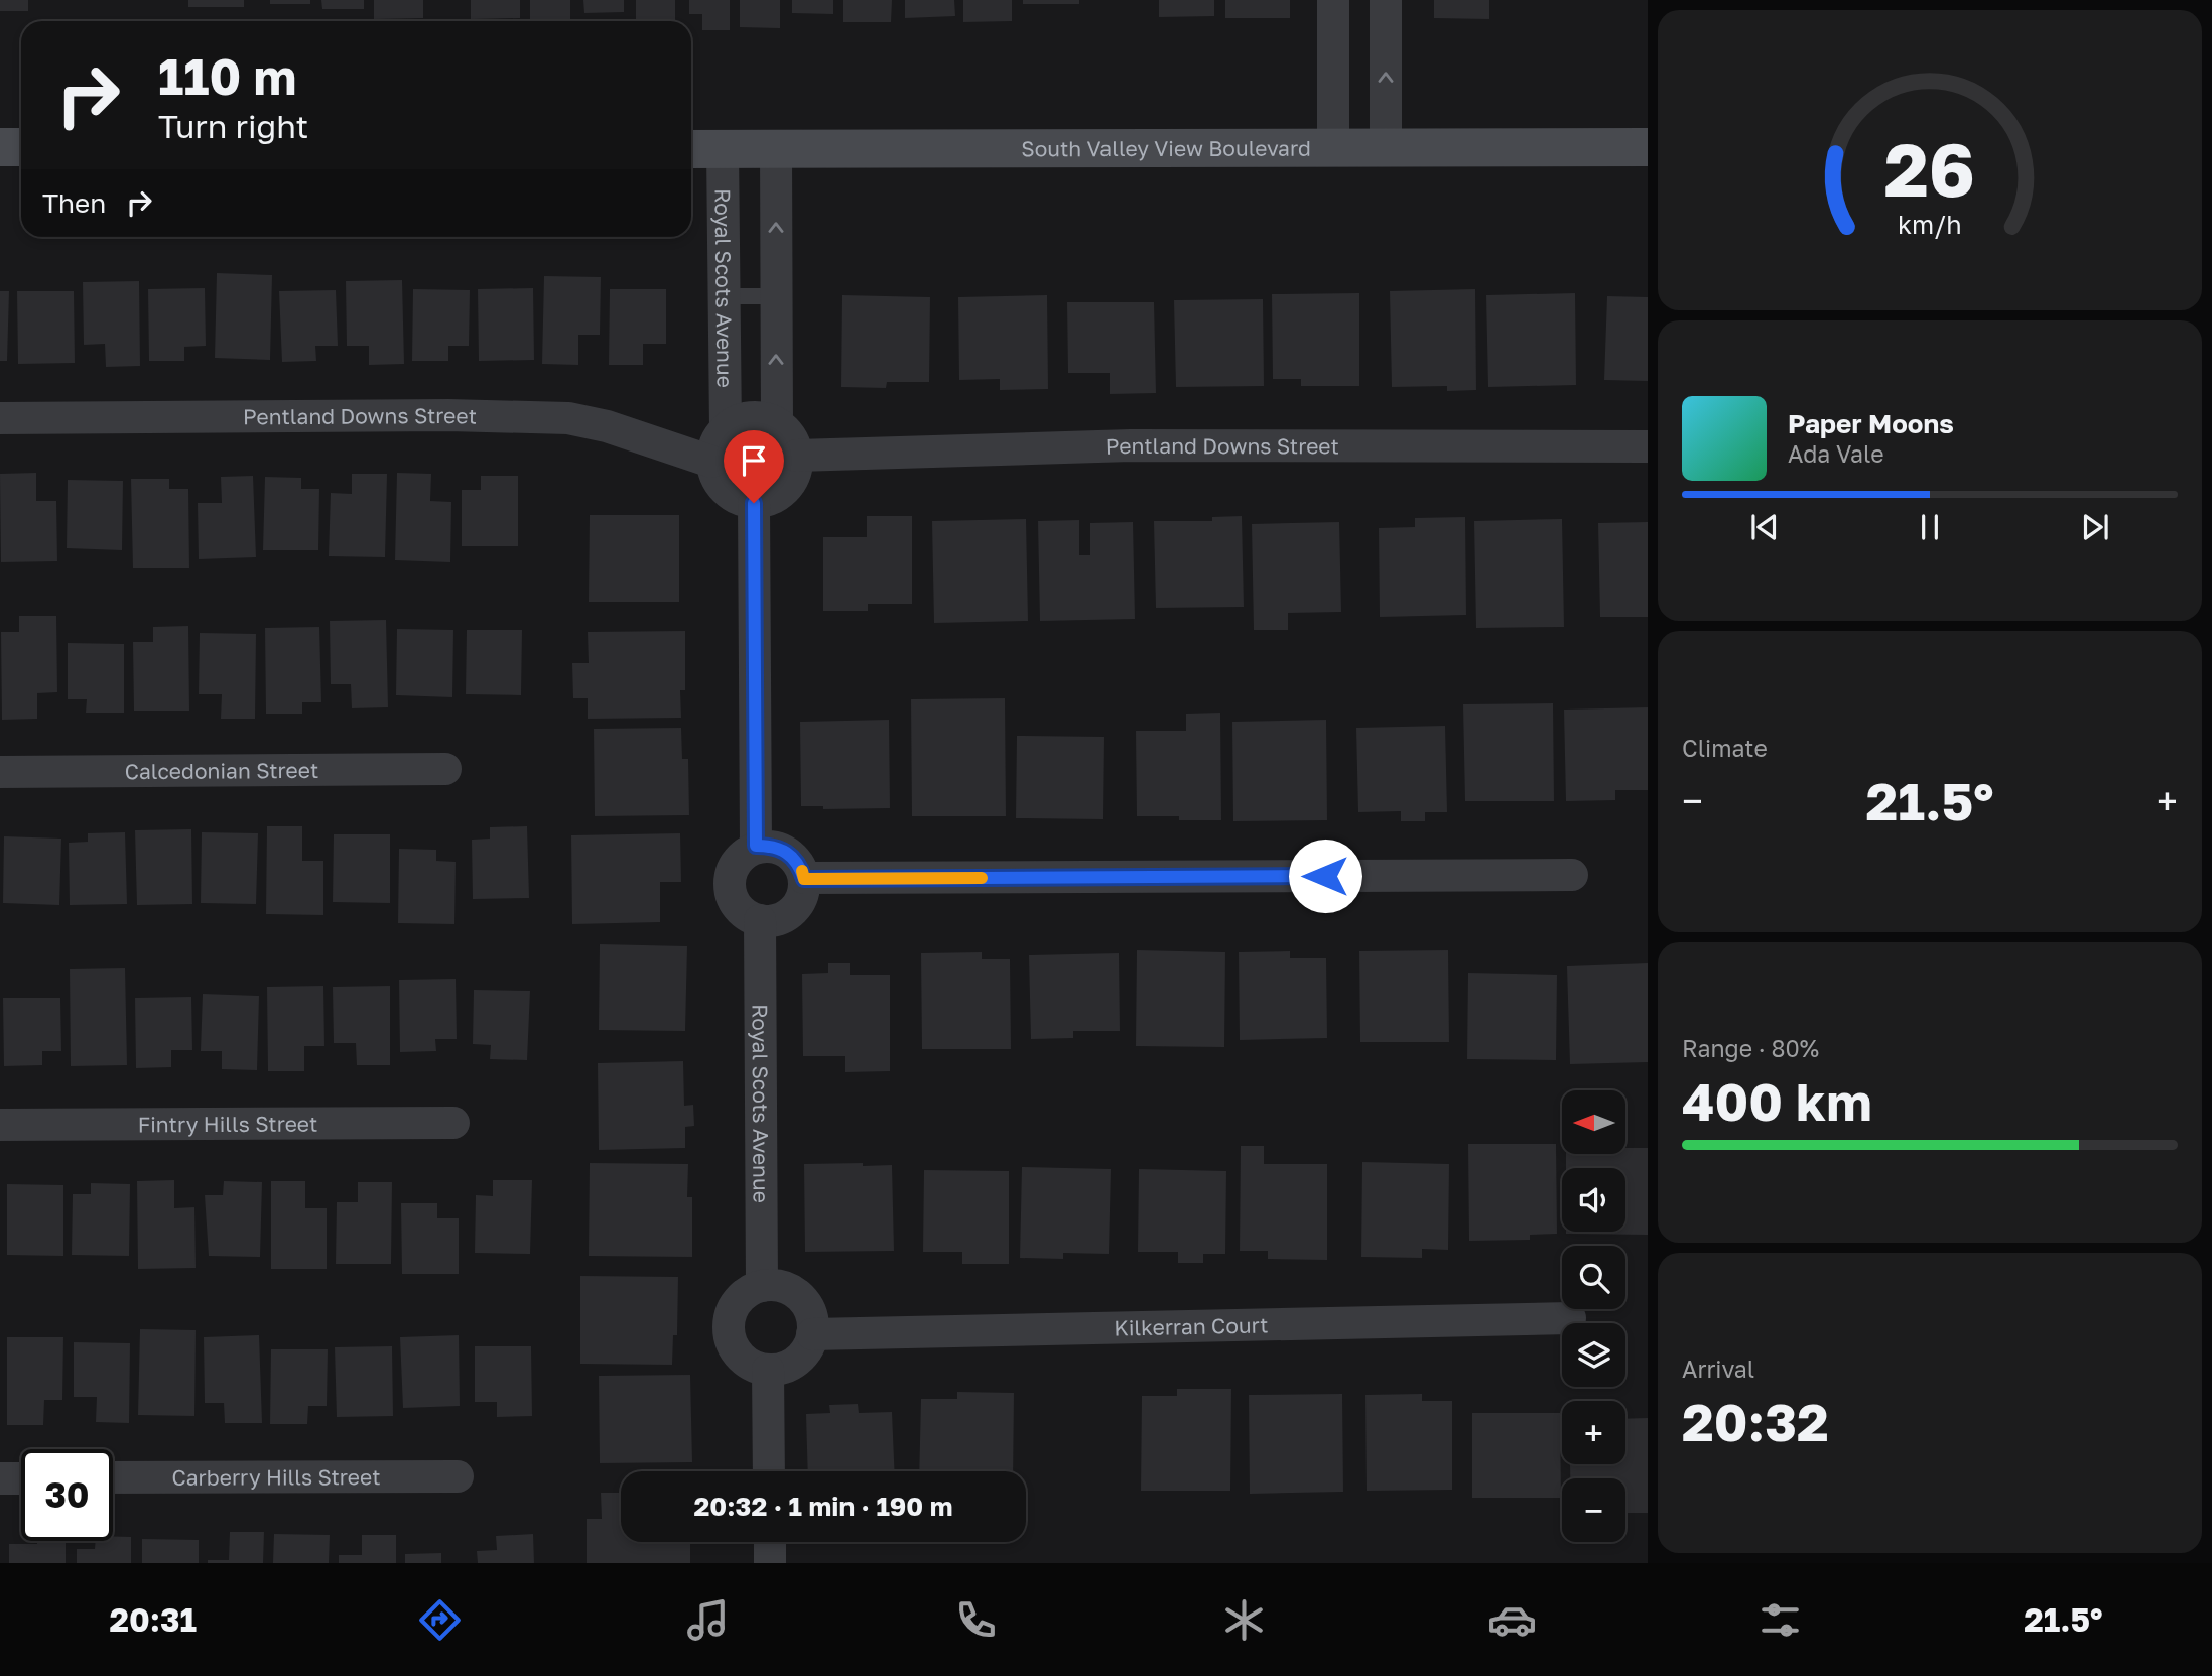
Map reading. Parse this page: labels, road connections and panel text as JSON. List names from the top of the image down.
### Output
{
  "streets": {
    "main road": ["South Valley View Boulevard"],
    "street": [
      "Royal Scots Avenue",
      "Pentland Downs Street",
      "Calcedonian Street",
      "Fintry Hills Street",
      "Kilkerran Court",
      "Carberry Hills Street"
    ]
  },
  "crossings": [
    ["South Valley View Boulevard", "Royal Scots Avenue"],
    ["Royal Scots Avenue", "Pentland Downs Street"],
    ["Royal Scots Avenue", "Kilkerran Court"]
  ],
  "north": "left",
  "page": {
    "turn": ["110 m", "Turn right"],
    "then": "Then",
    "song": ["Paper Moons", "Ada Vale"],
    "tile": [
      "Climate",
      ["Range · 80%", "400 km"],
      ["Arrival", "20:32"]
    ],
    "heat": ["−", "21.5°", "+"],
    "map_buttons": ["+", "−"],
    "limit": "30",
    "trip": "20:32 · 1 min · 190 m",
    "tabs": ["20:31", "21.5°"],
    "gauge": ["26", "km/h"]
  }
}
